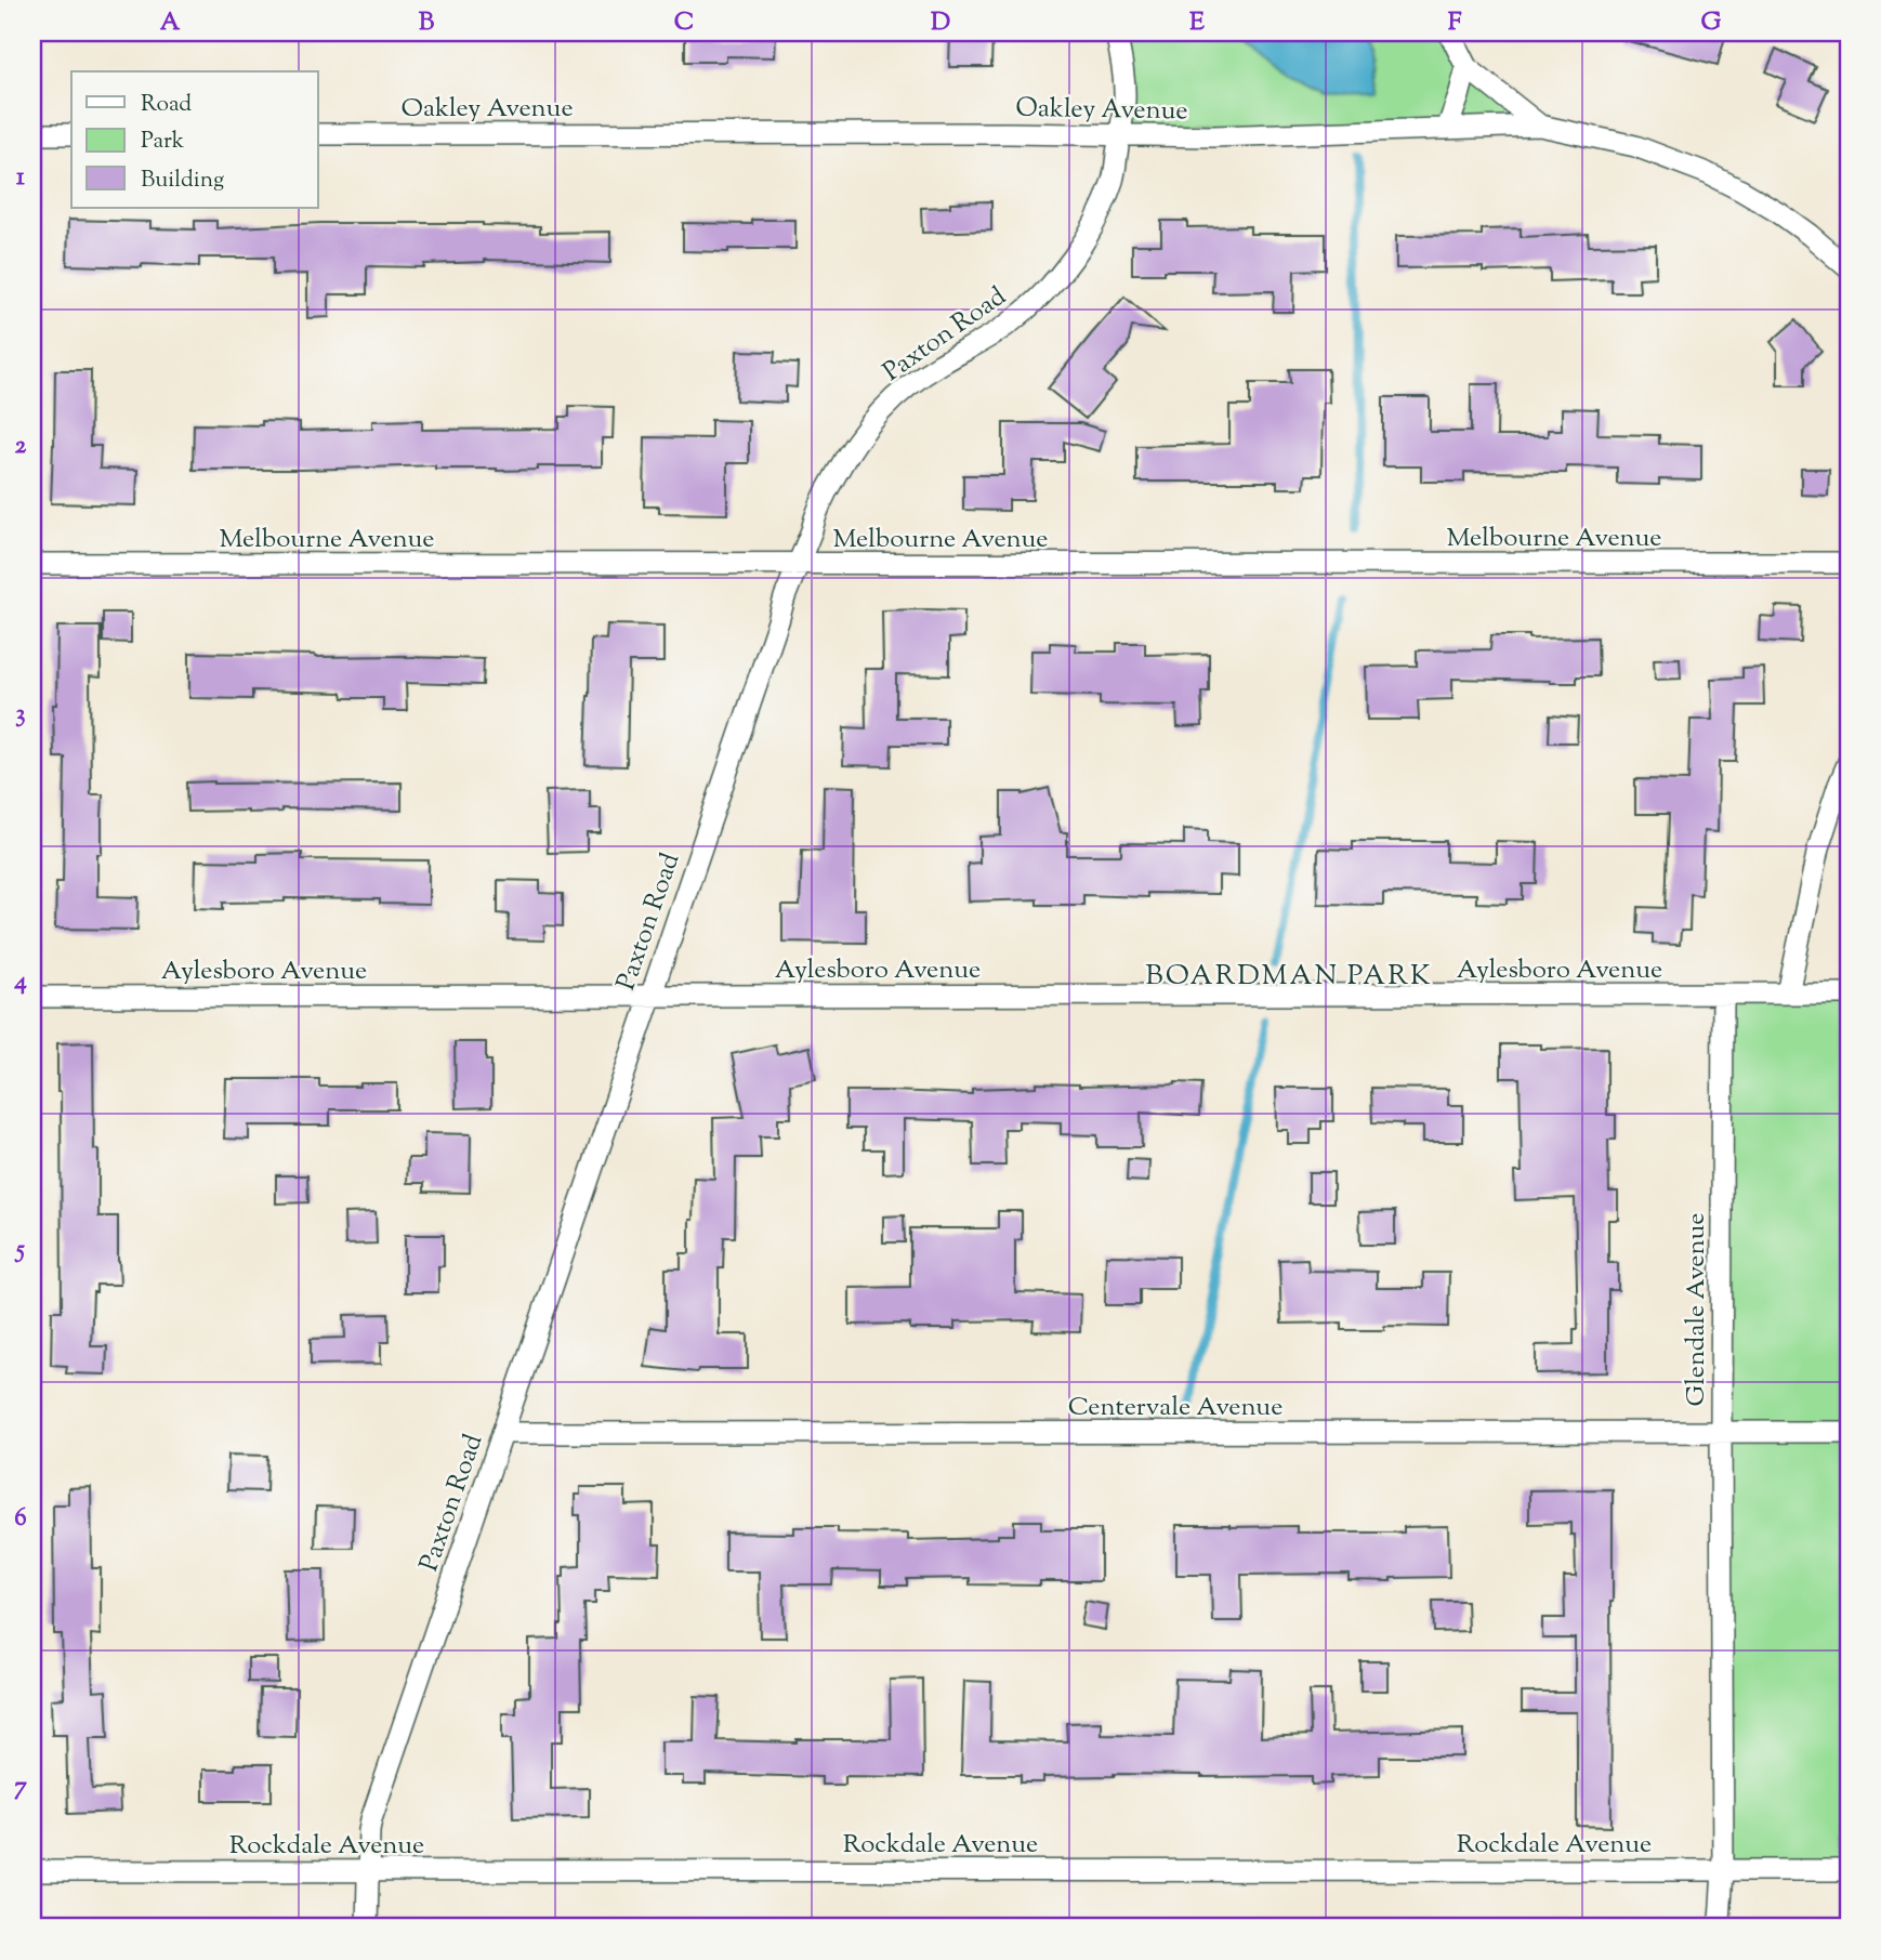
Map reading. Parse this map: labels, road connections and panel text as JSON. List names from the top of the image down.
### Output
{
  "streets": {
    "street": [
      "Oakley Avenue",
      "Paxton Road",
      "Melbourne Avenue",
      "Aylesboro Avenue",
      "Glendale Avenue",
      "Centervale Avenue",
      "Rockdale Avenue"
    ]
  },
  "crossings": [
    ["Oakley Avenue", "Paxton Road"],
    ["Paxton Road", "Melbourne Avenue"],
    ["Paxton Road", "Aylesboro Avenue"],
    ["Paxton Road", "Centervale Avenue"],
    ["Paxton Road", "Rockdale Avenue"],
    ["Aylesboro Avenue", "Glendale Avenue"],
    ["Glendale Avenue", "Centervale Avenue"],
    ["Glendale Avenue", "Rockdale Avenue"]
  ],
  "districts": ["BOARDMAN PARK"],
  "legend": ["Road", "Park", "Building"],
  "grid": {
    "columns": [
      "A",
      "B",
      "C",
      "D",
      "E",
      "F",
      "G"
    ],
    "rows": [
      "1",
      "2",
      "3",
      "4",
      "5",
      "6",
      "7"
    ]
  }
}
